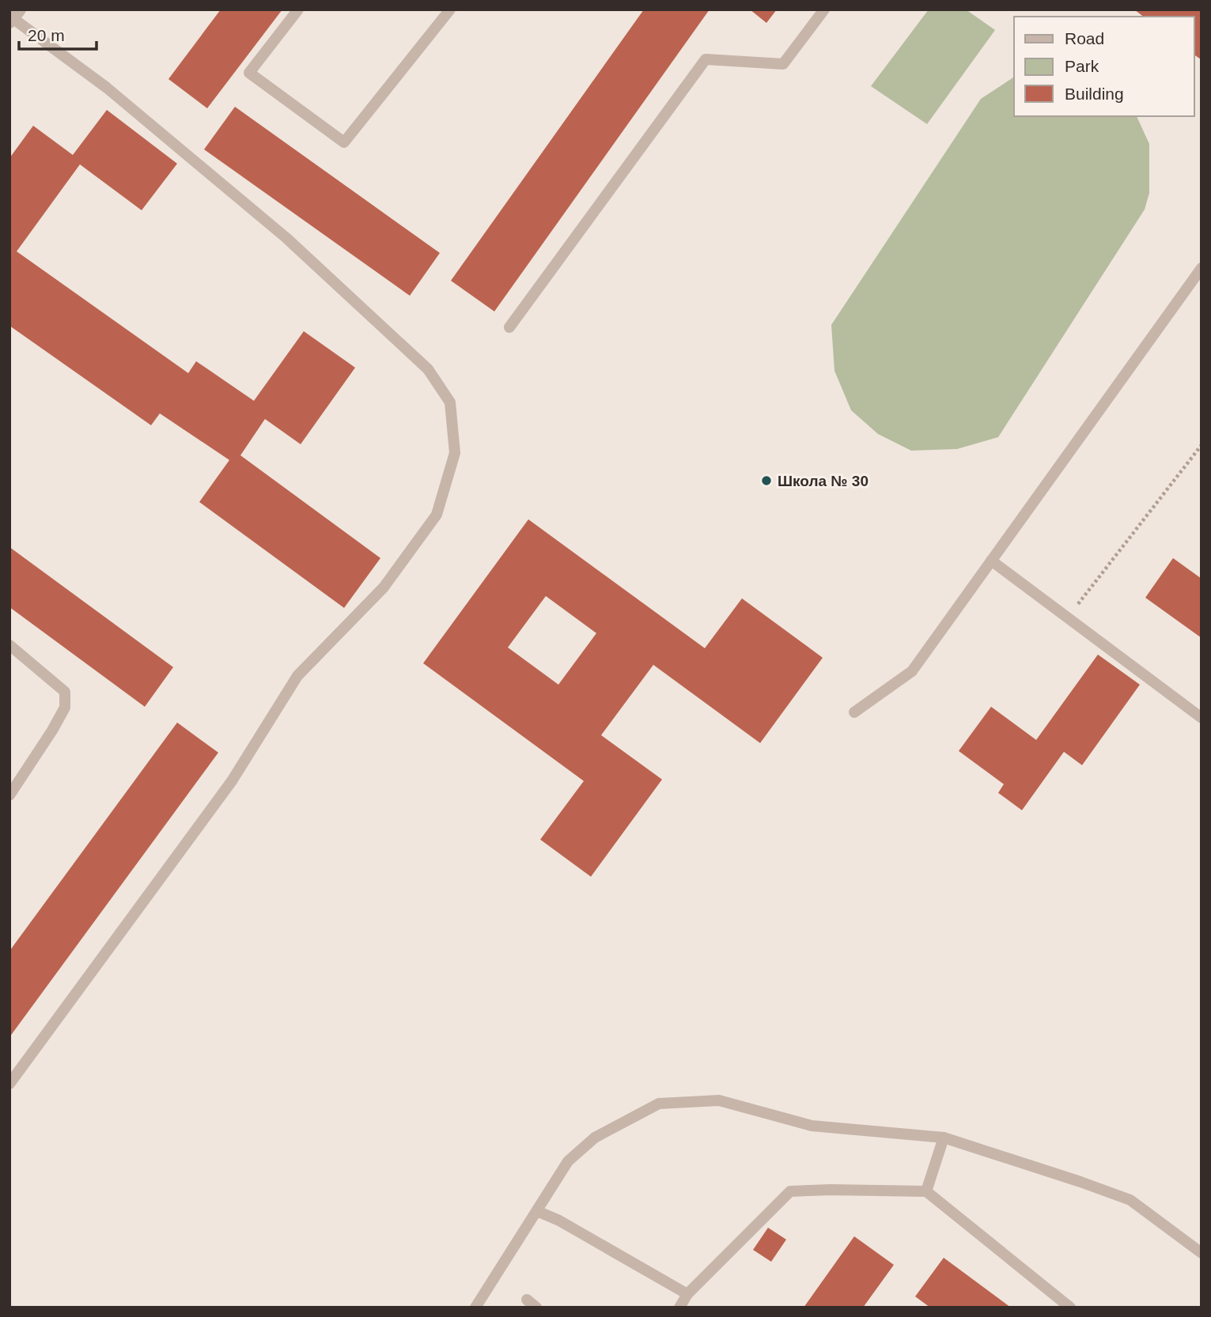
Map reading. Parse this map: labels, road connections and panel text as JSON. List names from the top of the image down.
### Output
{
  "places": ["Школа № 30"],
  "legend": ["Road", "Park", "Building"],
  "scale_bar": "20 m"
}
